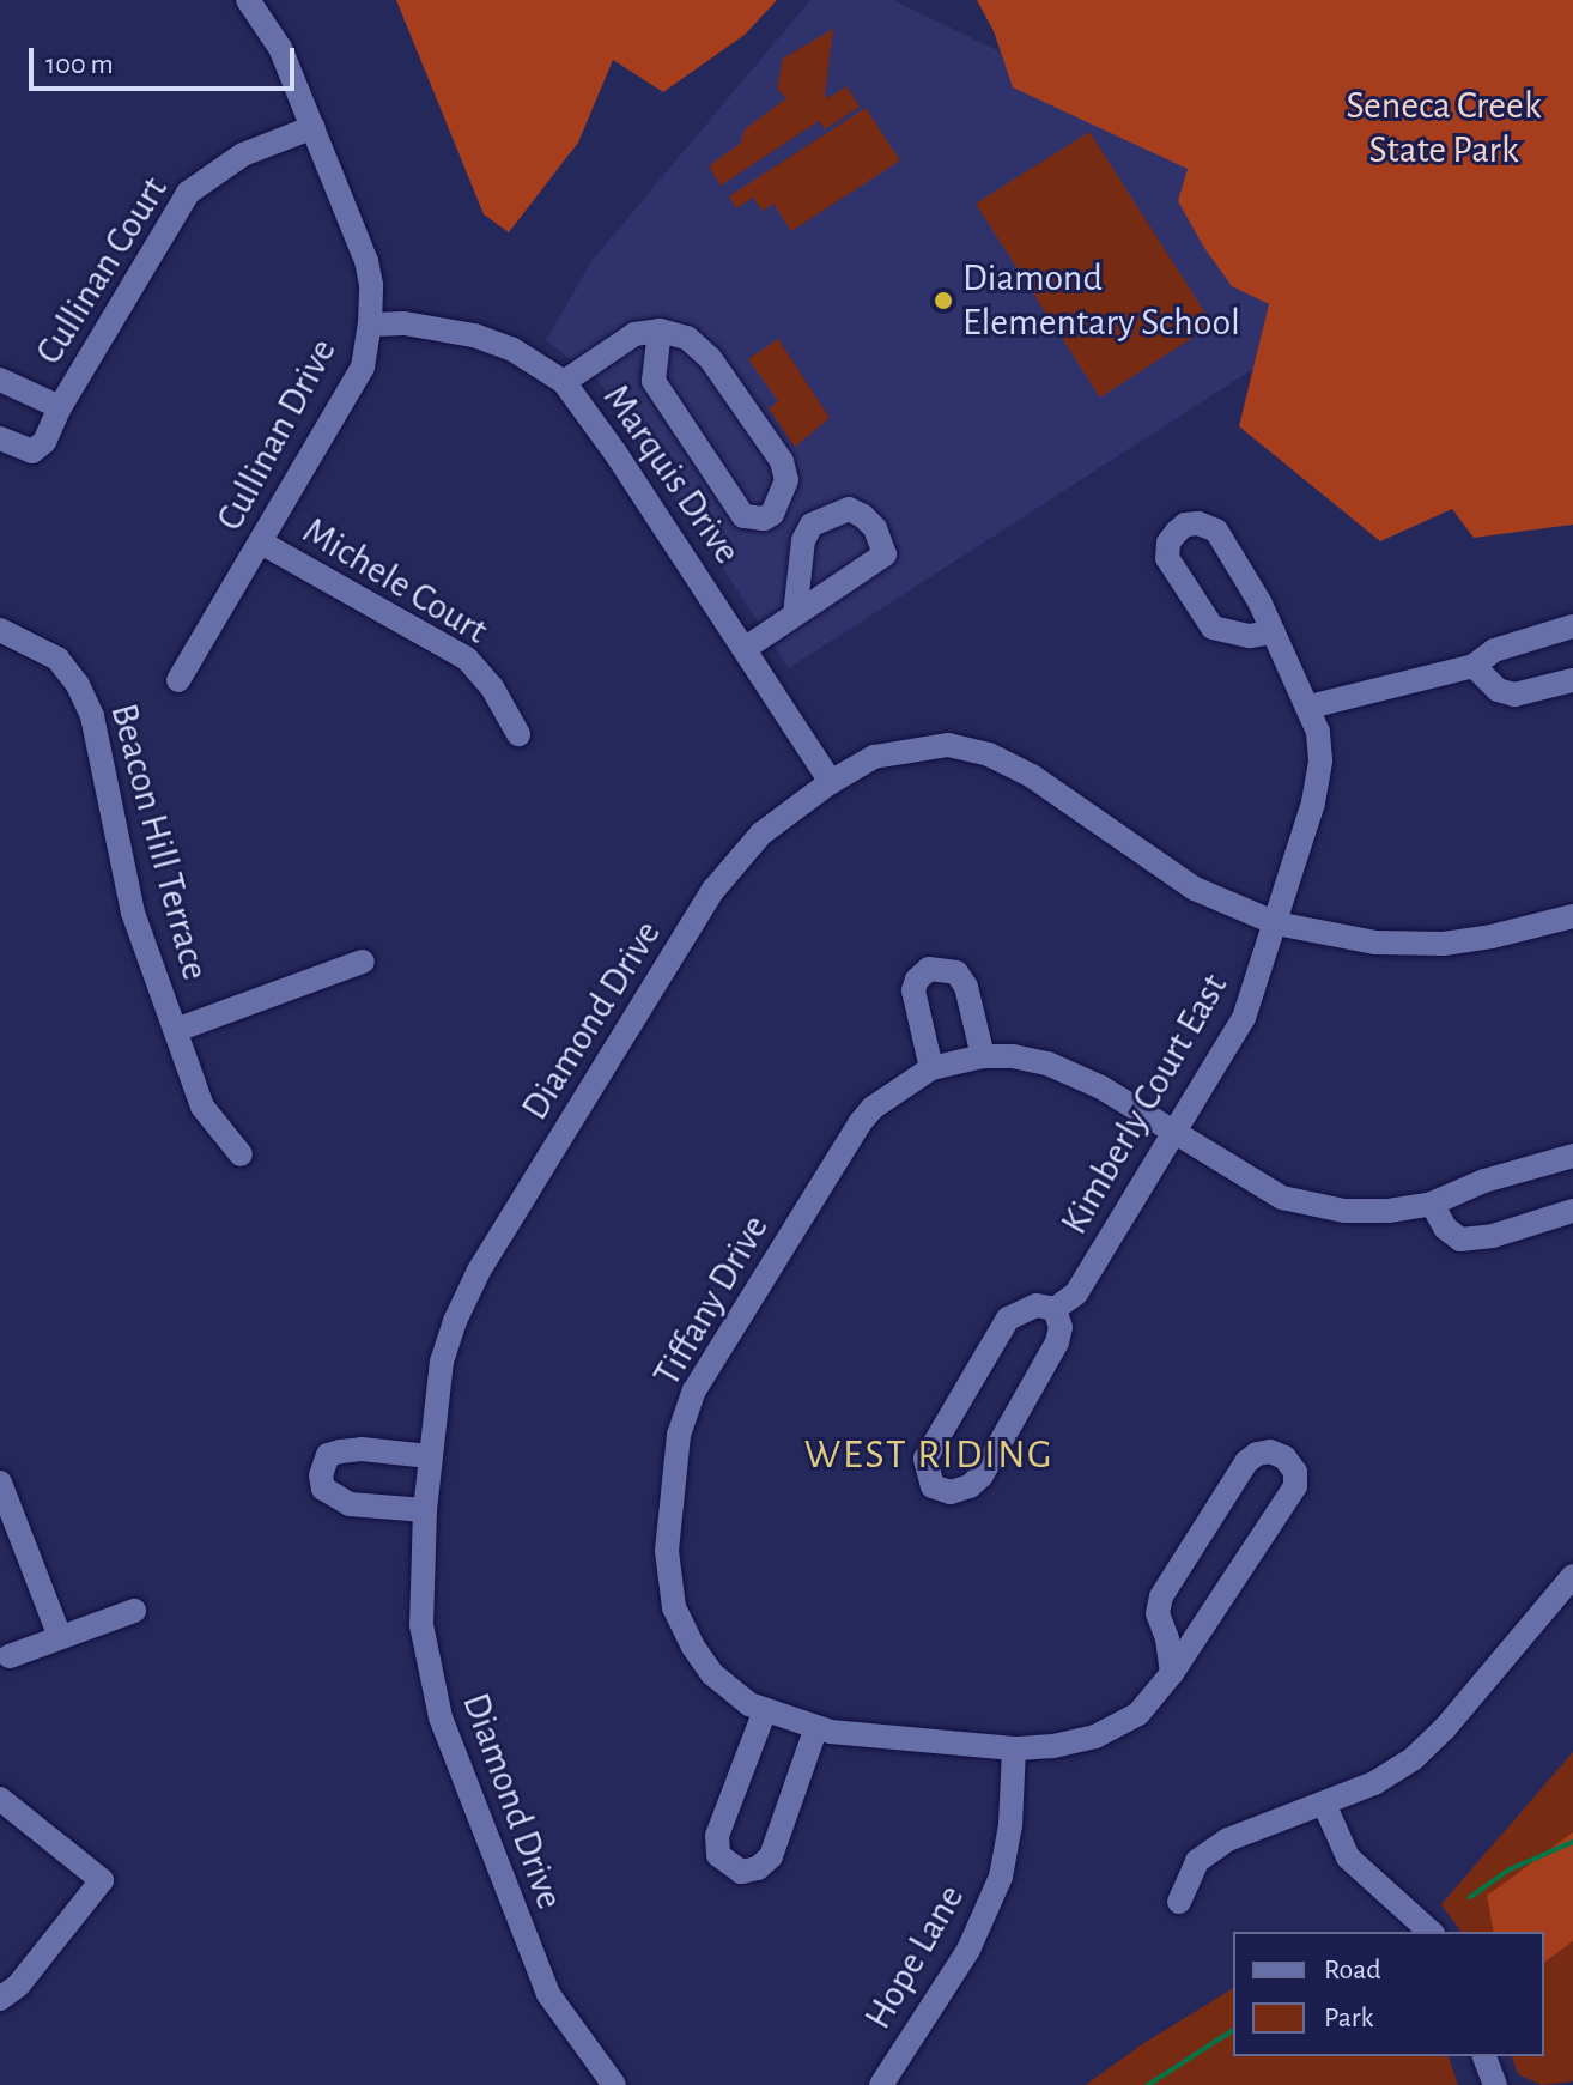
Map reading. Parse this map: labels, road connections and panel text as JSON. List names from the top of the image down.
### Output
{
  "streets": {
    "street": [
      "Cullinan Court",
      "Cullinan Drive",
      "Marquis Drive",
      "Michele Court",
      "Beacon Hill Terrace",
      "Diamond Drive",
      "Kimberly Court East",
      "Tiffany Drive",
      "Hope Lane"
    ]
  },
  "crossings": [
    ["Cullinan Court", "Cullinan Drive"],
    ["Cullinan Drive", "Marquis Drive"],
    ["Cullinan Drive", "Michele Court"],
    ["Marquis Drive", "Diamond Drive"],
    ["Diamond Drive", "Kimberly Court East"],
    ["Kimberly Court East", "Tiffany Drive"],
    ["Tiffany Drive", "Hope Lane"]
  ],
  "districts": ["WEST RIDING"],
  "parks": ["Seneca Creek State Park"],
  "places": ["Diamond Elementary School"],
  "legend": ["Road", "Park"],
  "scale_bar": "100 m"
}
